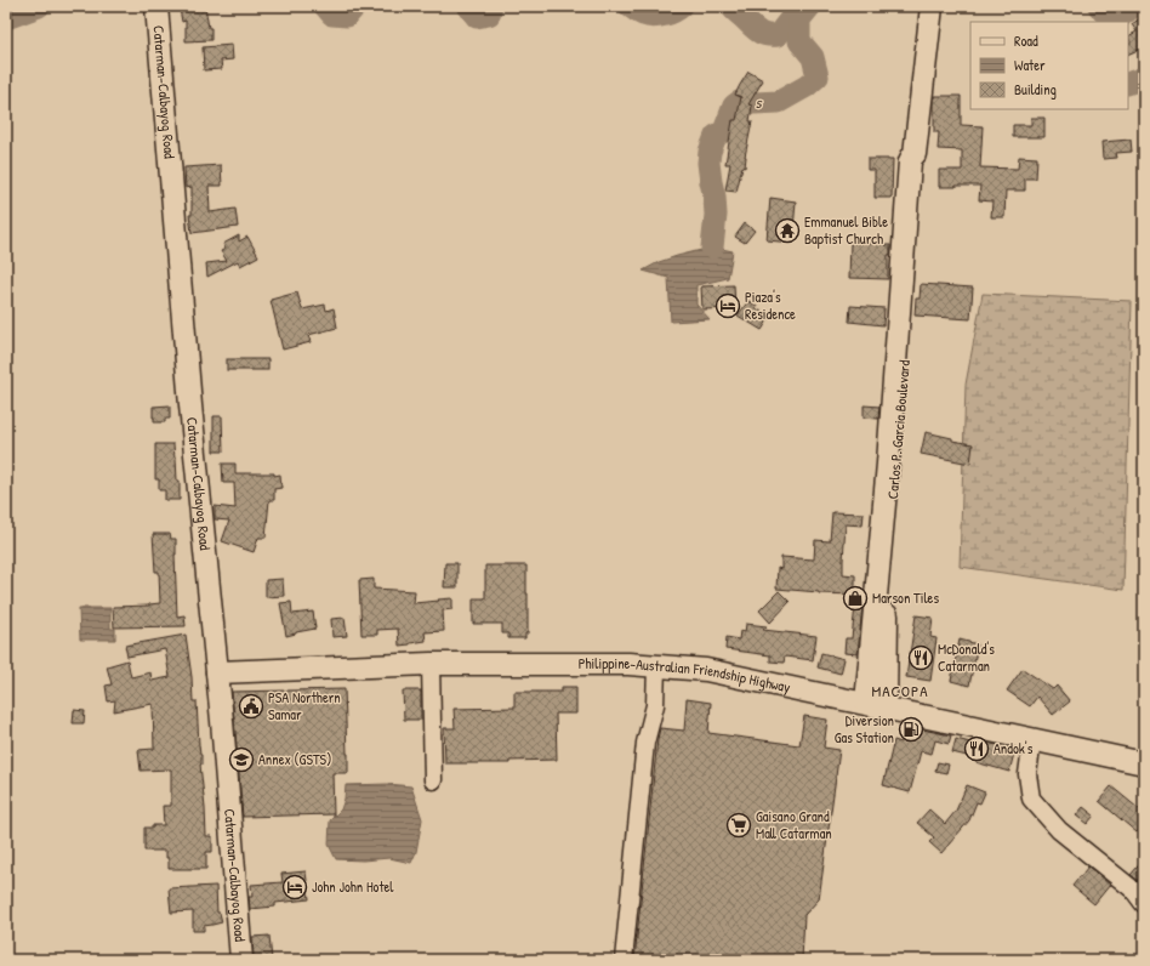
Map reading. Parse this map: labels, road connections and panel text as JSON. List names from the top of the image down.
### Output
{
  "streets": {
    "main road": ["Catarman-Calbayog Road", "Carlos P. Garcia Boulevard", "Philippine-Australian Friendship Highway"]
  },
  "crossings": [
    ["Catarman-Calbayog Road", "Philippine-Australian Friendship Highway"],
    ["Carlos P. Garcia Boulevard", "Philippine-Australian Friendship Highway"]
  ],
  "districts": ["MACOPA"],
  "water": ["s"],
  "places": {
    "temple": ["Emmanuel Bible Baptist Church"],
    "hotel": ["Piaza's Residence", "John John Hotel"],
    "shop": ["Marson Tiles"],
    "restaurant": ["McDonald's Catarman", "Andok's"],
    "public building": ["PSA Northern Samar"],
    "fuel station": ["Diversion Gas Station"],
    "school or university": ["Annex (GSTS)"],
    "supermarket": ["Gaisano Grand Mall Catarman"]
  },
  "legend": ["Road", "Water", "Building"]
}
